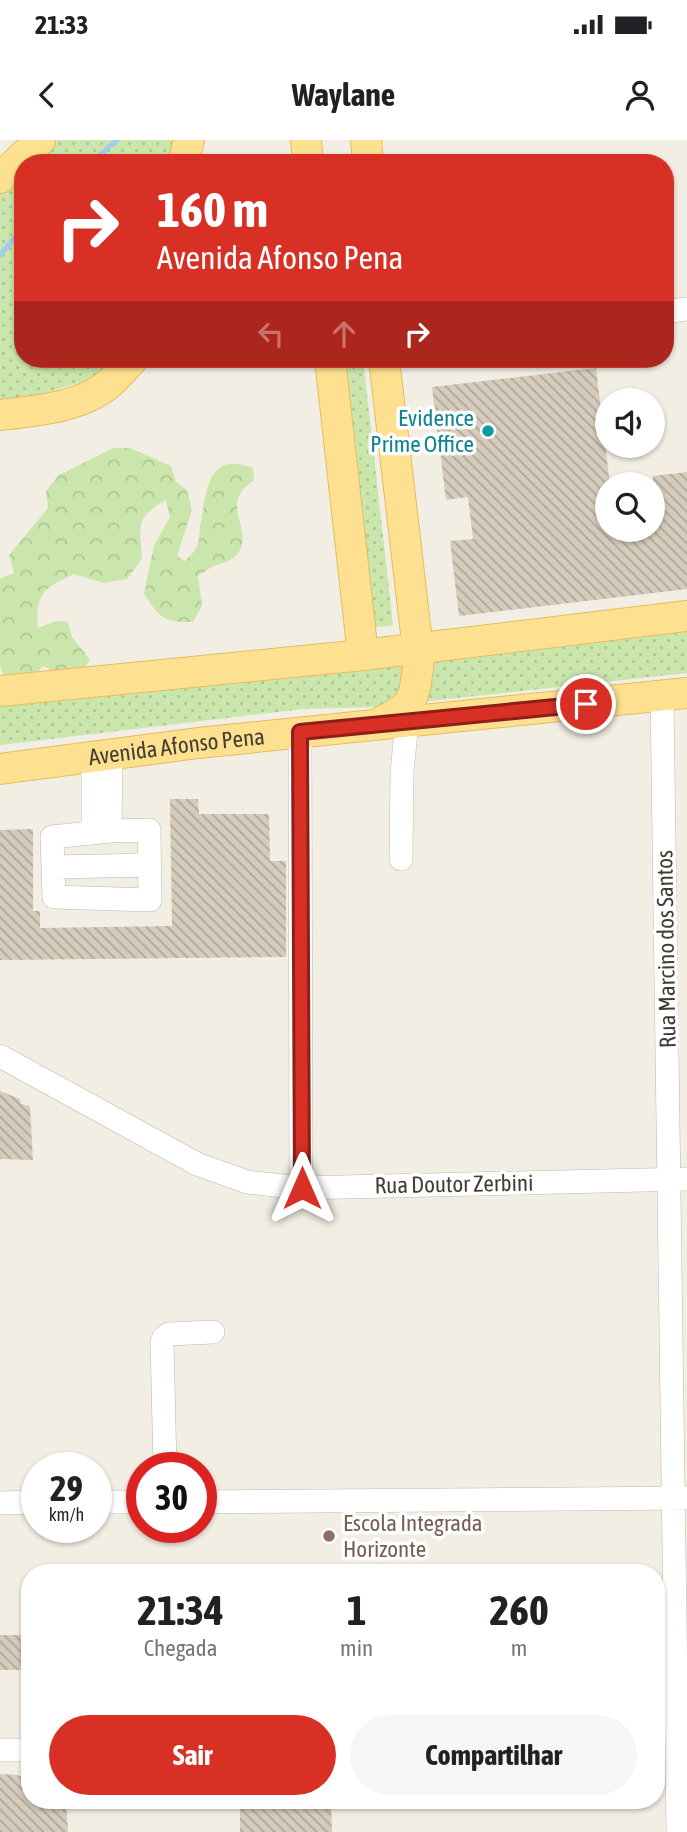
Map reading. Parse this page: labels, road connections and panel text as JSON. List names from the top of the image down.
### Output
{
  "streets": {
    "main road": ["Avenida Afonso Pena"],
    "street": ["Rua Marcino dos Santos", "Rua Doutor Zerbini"]
  },
  "crossings": [
    ["Avenida Afonso Pena", "Rua Marcino dos Santos"],
    ["Rua Marcino dos Santos", "Rua Doutor Zerbini"]
  ],
  "places": ["Evidence Prime Office", "Escola Integrada Horizonte"],
  "page": {
    "status": "21:33",
    "header": "Waylane",
    "turn": ["160 m", "Avenida Afonso Pena"],
    "speed": "29 km/h",
    "limit": "30",
    "eta": [
      "21:34",
      "Chegada",
      "1",
      "min",
      "260",
      "m"
    ],
    "buttons": ["Sair", "Compartilhar"]
  }
}
